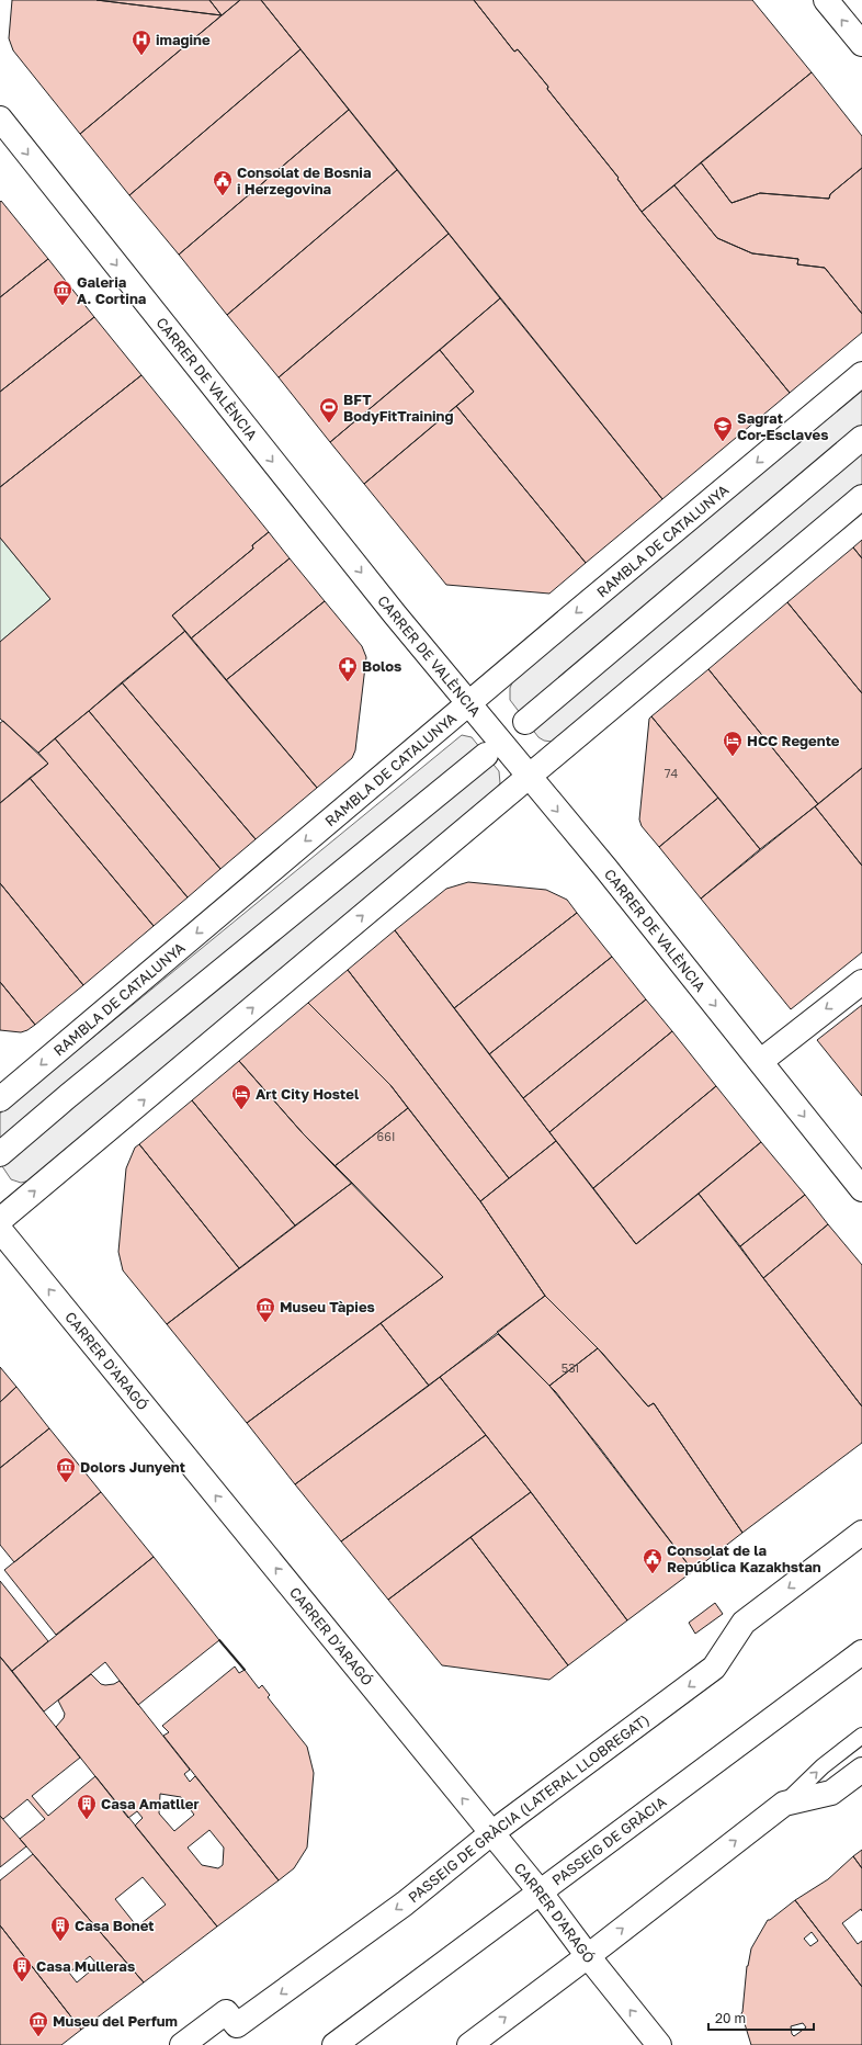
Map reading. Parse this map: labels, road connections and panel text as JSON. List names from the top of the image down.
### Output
{
  "streets": {
    "street": [
      "CARRER DE VALÈNCIA",
      "RAMBLA DE CATALUNYA",
      "CARRER D'ARAGÓ",
      "PASSEIG DE GRÀCIA (LATERAL LLOBREGAT)",
      "PASSEIG DE GRÀCIA"
    ]
  },
  "crossings": [
    ["CARRER DE VALÈNCIA", "RAMBLA DE CATALUNYA"],
    ["CARRER D'ARAGÓ", "PASSEIG DE GRÀCIA (LATERAL LLOBREGAT)"],
    ["CARRER D'ARAGÓ", "PASSEIG DE GRÀCIA"]
  ],
  "one_way": ["CARRER DE VALÈNCIA", "CARRER D'ARAGÓ"],
  "places": {
    "hospital": ["imagine"],
    "public building": ["Consolat de Bosnia i Herzegovina", "Consolat de la República Kazakhstan"],
    "museum": [
      "Galeria A. Cortina",
      "Museu Tàpies",
      "Dolors Junyent",
      "Museu del Perfum"
    ],
    "sports": ["BFT BodyFitTraining"],
    "school or university": ["Sagrat Cor-Esclaves"],
    "pharmacy": ["Bolos"],
    "hotel": ["HCC Regente", "Art City Hostel"],
    "building": ["Casa Amatller", "Casa Bonet", "Casa Mulleras"]
  },
  "house_numbers": ["74", "66I", "53I"],
  "scale_bar": "20 m"
}
